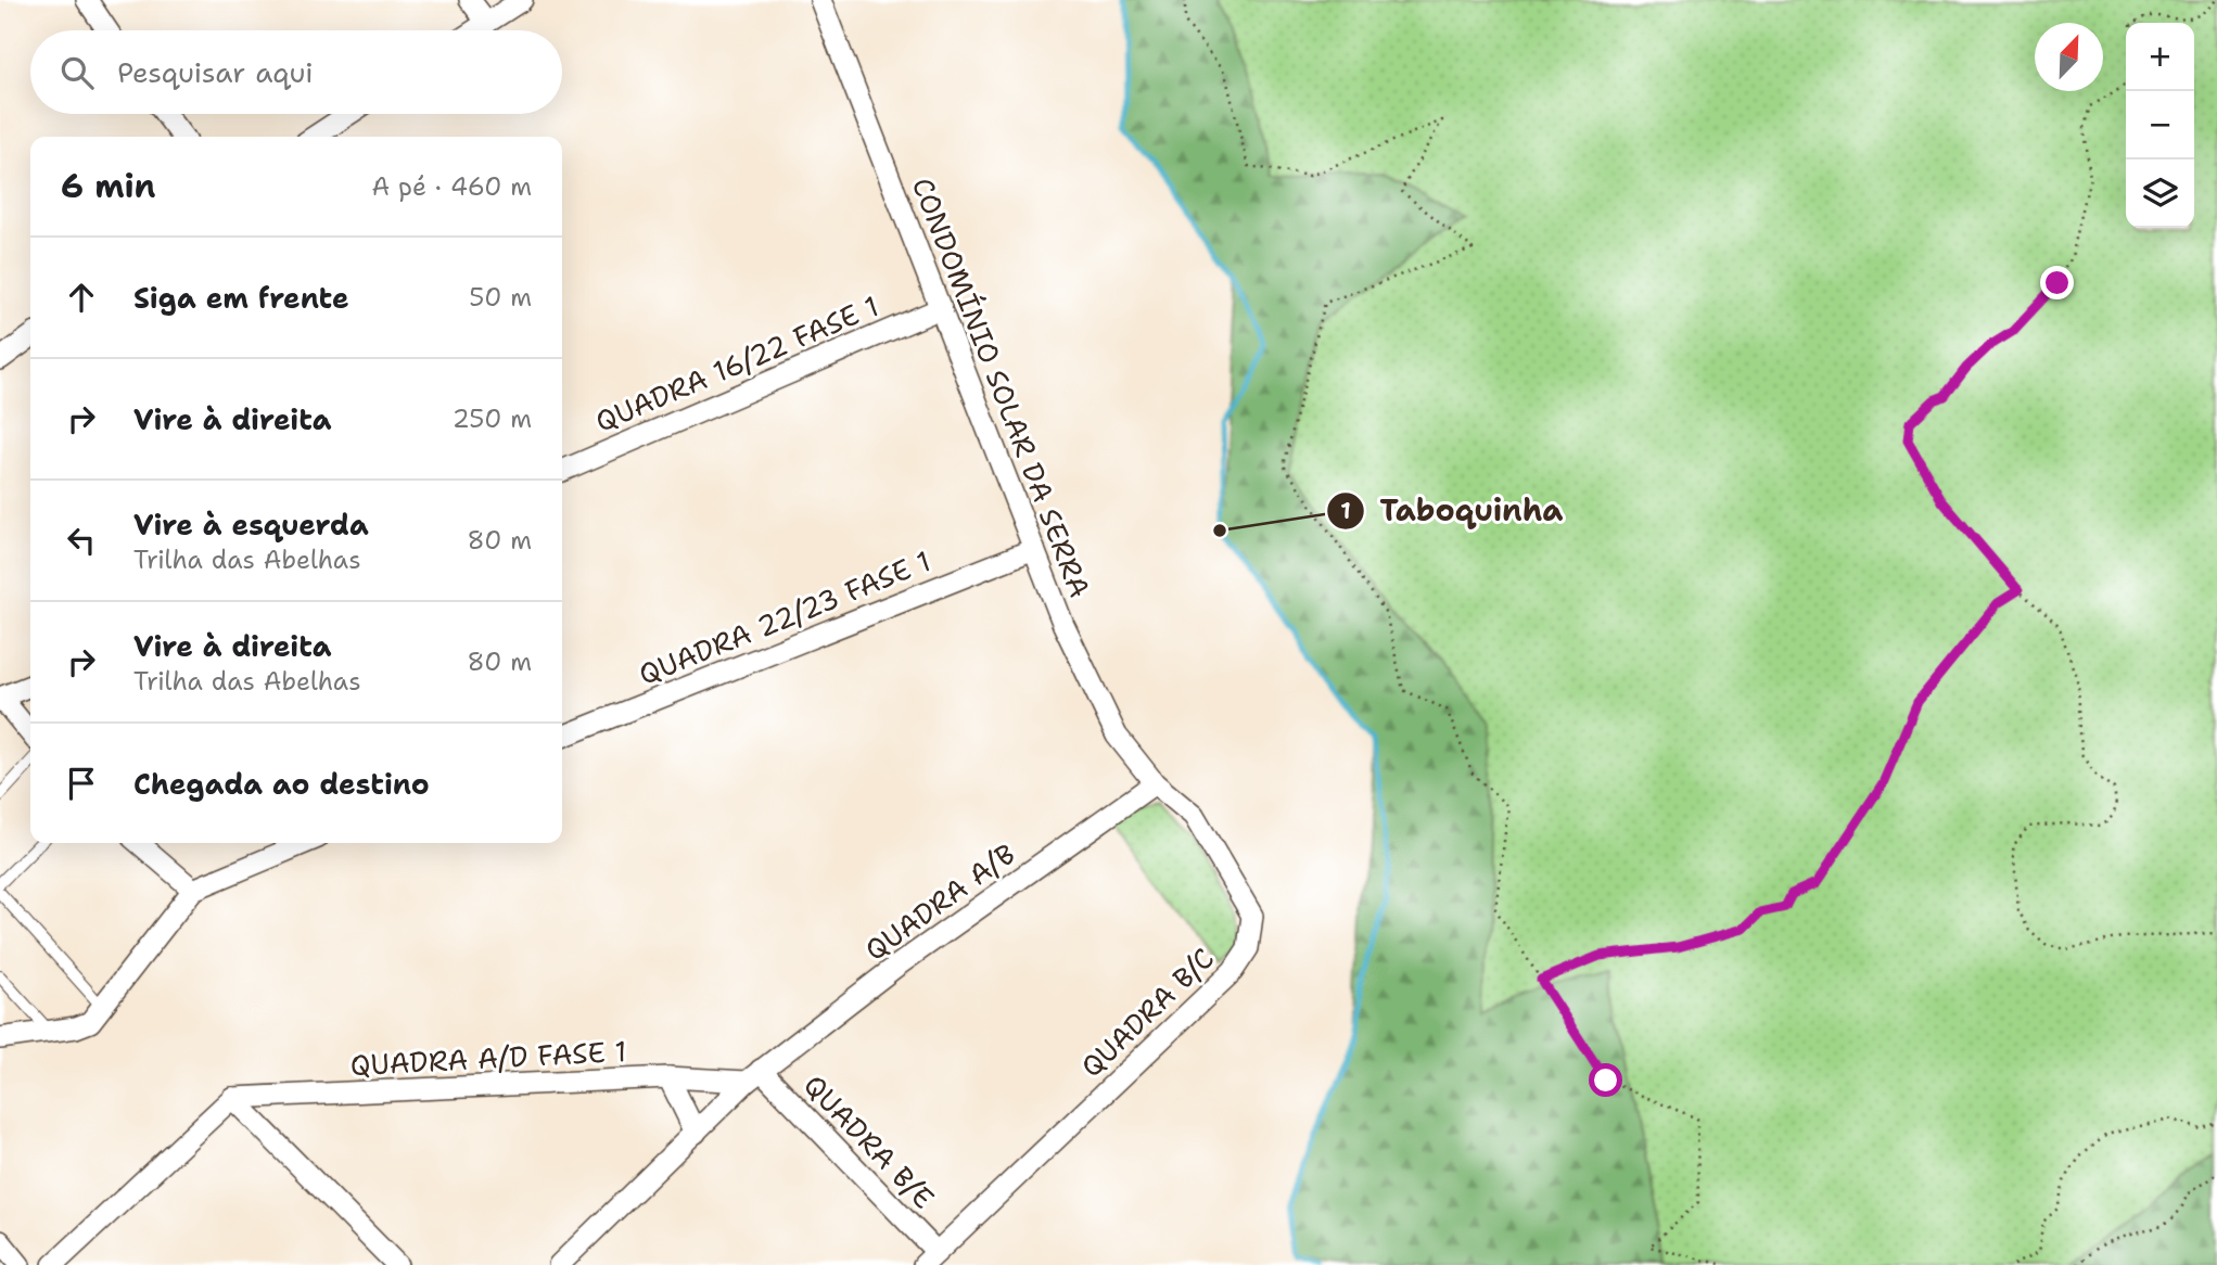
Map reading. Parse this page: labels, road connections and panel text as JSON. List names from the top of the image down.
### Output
{
  "streets": {
    "street": [
      "QUADRA 16/22 FASE 1",
      "CONDOMÍNIO SOLAR DA SERRA",
      "QUADRA 22/23 FASE 1",
      "QUADRA A/B",
      "QUADRA B/C",
      "QUADRA A/D FASE 1",
      "QUADRA B/E"
    ]
  },
  "crossings": [
    ["QUADRA 16/22 FASE 1", "CONDOMÍNIO SOLAR DA SERRA"],
    ["CONDOMÍNIO SOLAR DA SERRA", "QUADRA 22/23 FASE 1"],
    ["CONDOMÍNIO SOLAR DA SERRA", "QUADRA A/B"],
    ["CONDOMÍNIO SOLAR DA SERRA", "QUADRA B/C"],
    ["QUADRA A/B", "QUADRA B/C"],
    ["QUADRA A/B", "QUADRA A/D FASE 1"],
    ["QUADRA A/B", "QUADRA B/E"],
    ["QUADRA B/C", "QUADRA B/E"],
    ["QUADRA A/D FASE 1", "QUADRA B/E"]
  ],
  "places": ["Taboquinha"],
  "north": "top right",
  "page": {
    "map_buttons": ["+", "−"],
    "search": "Pesquisar aqui",
    "heading": ["6 min", "A pé · 460 m"],
    "list": [
      ["Siga em frente", "50 m"],
      ["Vire à direita", "250 m"],
      ["Vire à esquerda", "Trilha das Abelhas", "80 m"],
      ["Vire à direita", "Trilha das Abelhas", "80 m"],
      "Chegada ao destino"
    ]
  }
}
